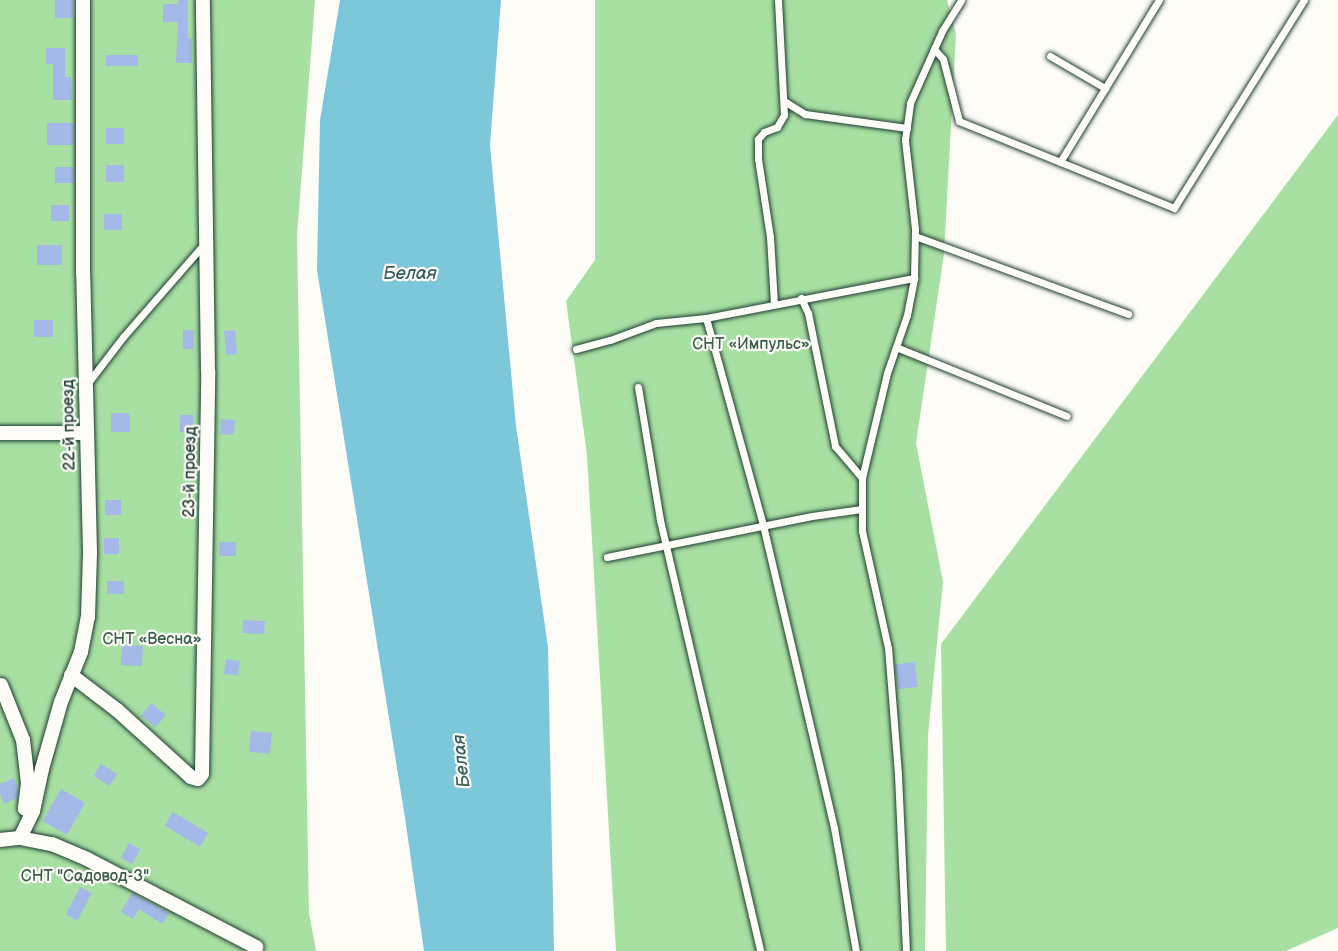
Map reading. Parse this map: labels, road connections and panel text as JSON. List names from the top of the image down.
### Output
{
  "streets": {
    "street": ["22-й проезд", "23-й проезд"]
  },
  "crossings": [
    ["22-й проезд", "23-й проезд"]
  ],
  "water": ["Белая"],
  "parks": ["СНТ «Импульс»", "СНТ «Весна»", "СНТ \"Садовод-3\""]
}
